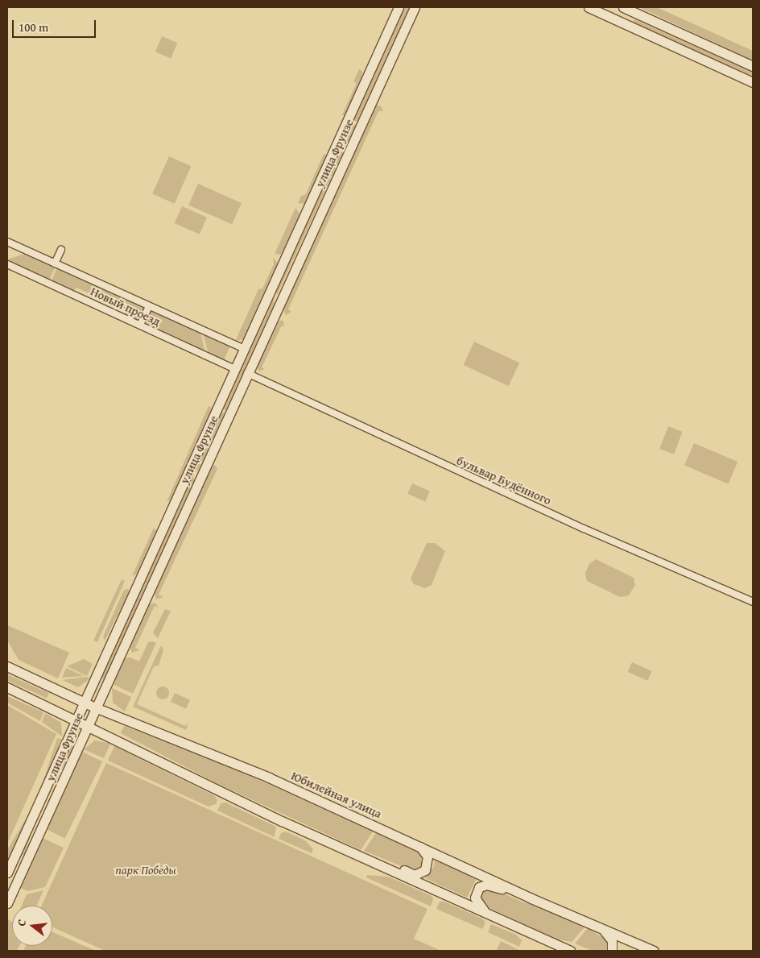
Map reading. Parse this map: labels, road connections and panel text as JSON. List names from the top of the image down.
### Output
{
  "streets": {
    "main road": ["улица Фрунзе", "Юбилейная улица"],
    "street": ["Новый проезд", "бульвар Будённого"]
  },
  "crossings": [
    ["улица Фрунзе", "Новый проезд"],
    ["улица Фрунзе", "бульвар Будённого"],
    ["улица Фрунзе", "Юбилейная улица"]
  ],
  "parks": ["парк Победы"],
  "scale_bar": "100 m",
  "north": "left"
}
